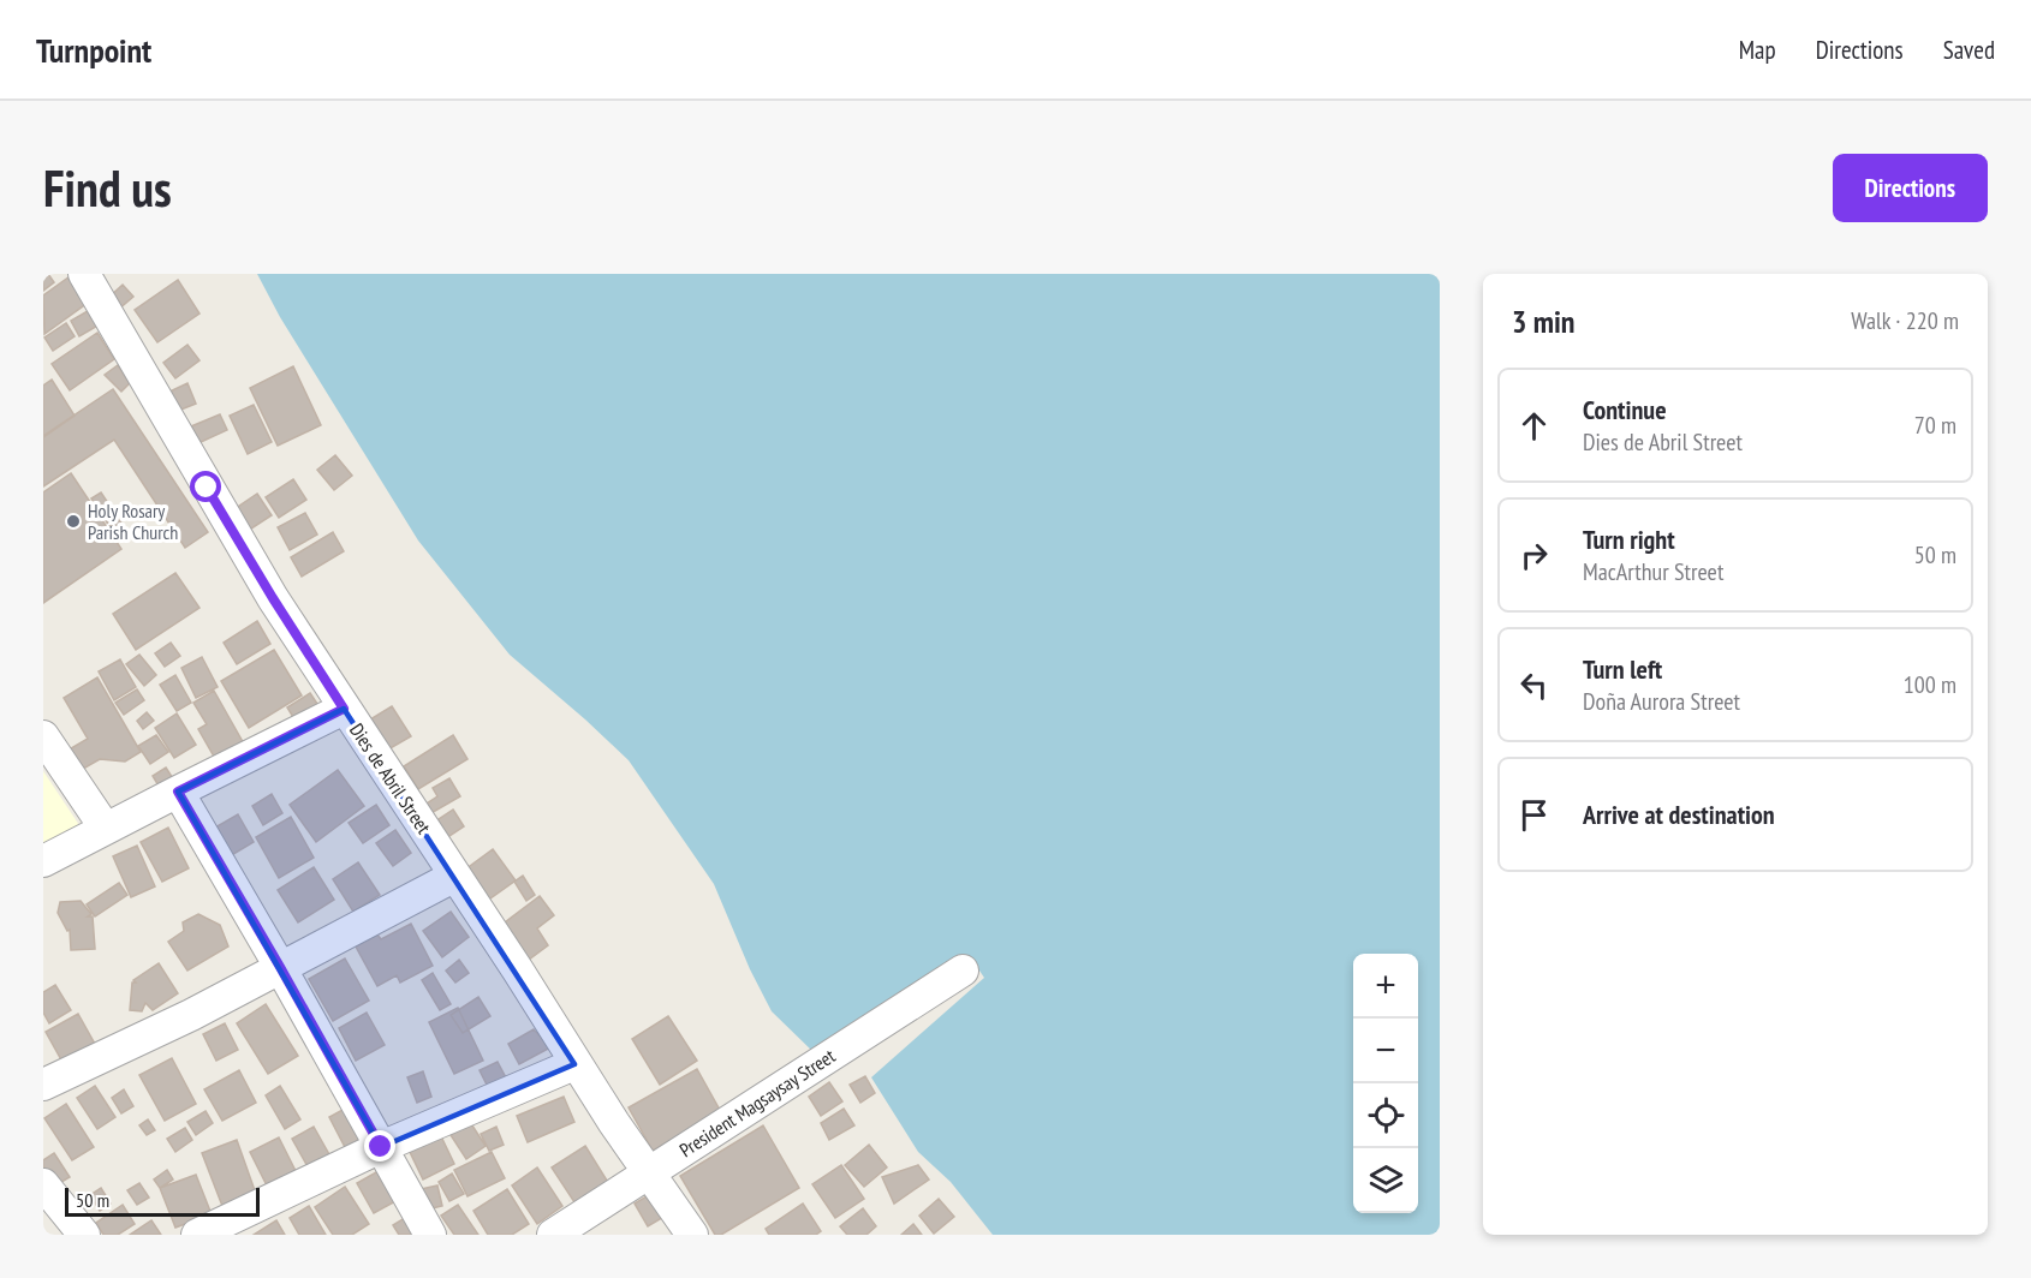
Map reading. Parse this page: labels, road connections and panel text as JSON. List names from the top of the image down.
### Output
{
  "streets": {
    "street": ["Dies de Abril Street", "President Magsaysay Street"]
  },
  "crossings": [
    ["Dies de Abril Street", "President Magsaysay Street"]
  ],
  "places": ["Holy Rosary Parish Church"],
  "scale_bar": "50 m",
  "page": {
    "header": "Turnpoint",
    "nav": ["Map", "Directions", "Saved"],
    "buttons": "Directions",
    "title": "Find us",
    "heading": ["3 min", "Walk · 220 m"],
    "list": [
      ["Continue", "Dies de Abril Street", "70 m"],
      ["Turn right", "MacArthur Street", "50 m"],
      ["Turn left", "Doña Aurora Street", "100 m"],
      "Arrive at destination"
    ],
    "map_buttons": ["+", "−"],
    "scale": "50 m"
  }
}
